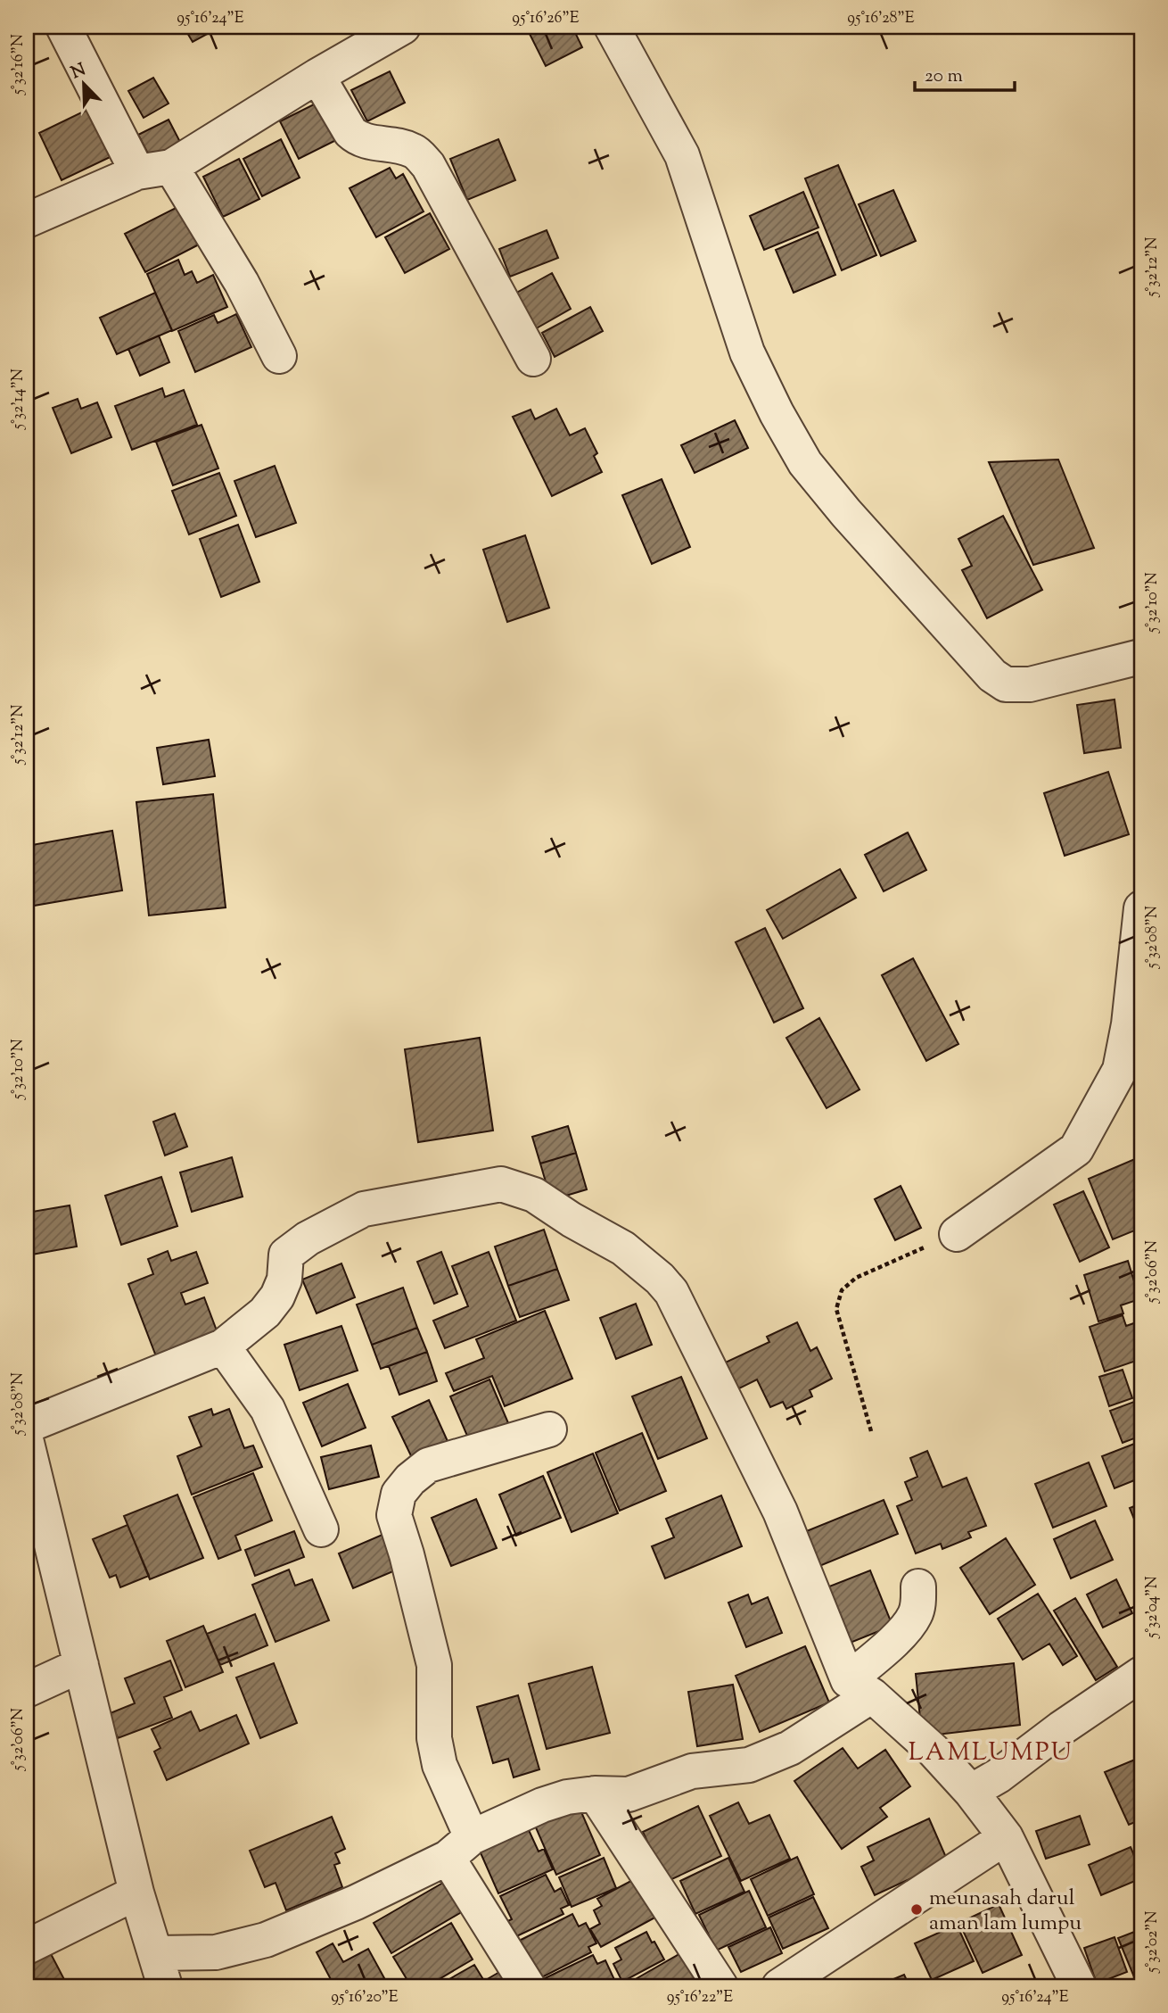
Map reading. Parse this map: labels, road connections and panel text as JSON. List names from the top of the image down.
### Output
{
  "districts": ["LAMLUMPU"],
  "places": ["meunasah darul aman lam lumpu"],
  "scale_bar": "20 m",
  "north": "top left",
  "coordinates": [
    "95°16'24\"E",
    "95°16'26\"E",
    "95°16'28\"E",
    "5°32'16\"N",
    "5°32'12\"N",
    "5°32'14\"N",
    "5°32'10\"N",
    "5°32'08\"N",
    "5°32'06\"N",
    "5°32'04\"N",
    "5°32'02\"N",
    "95°16'20\"E",
    "95°16'22\"E"
  ]
}
